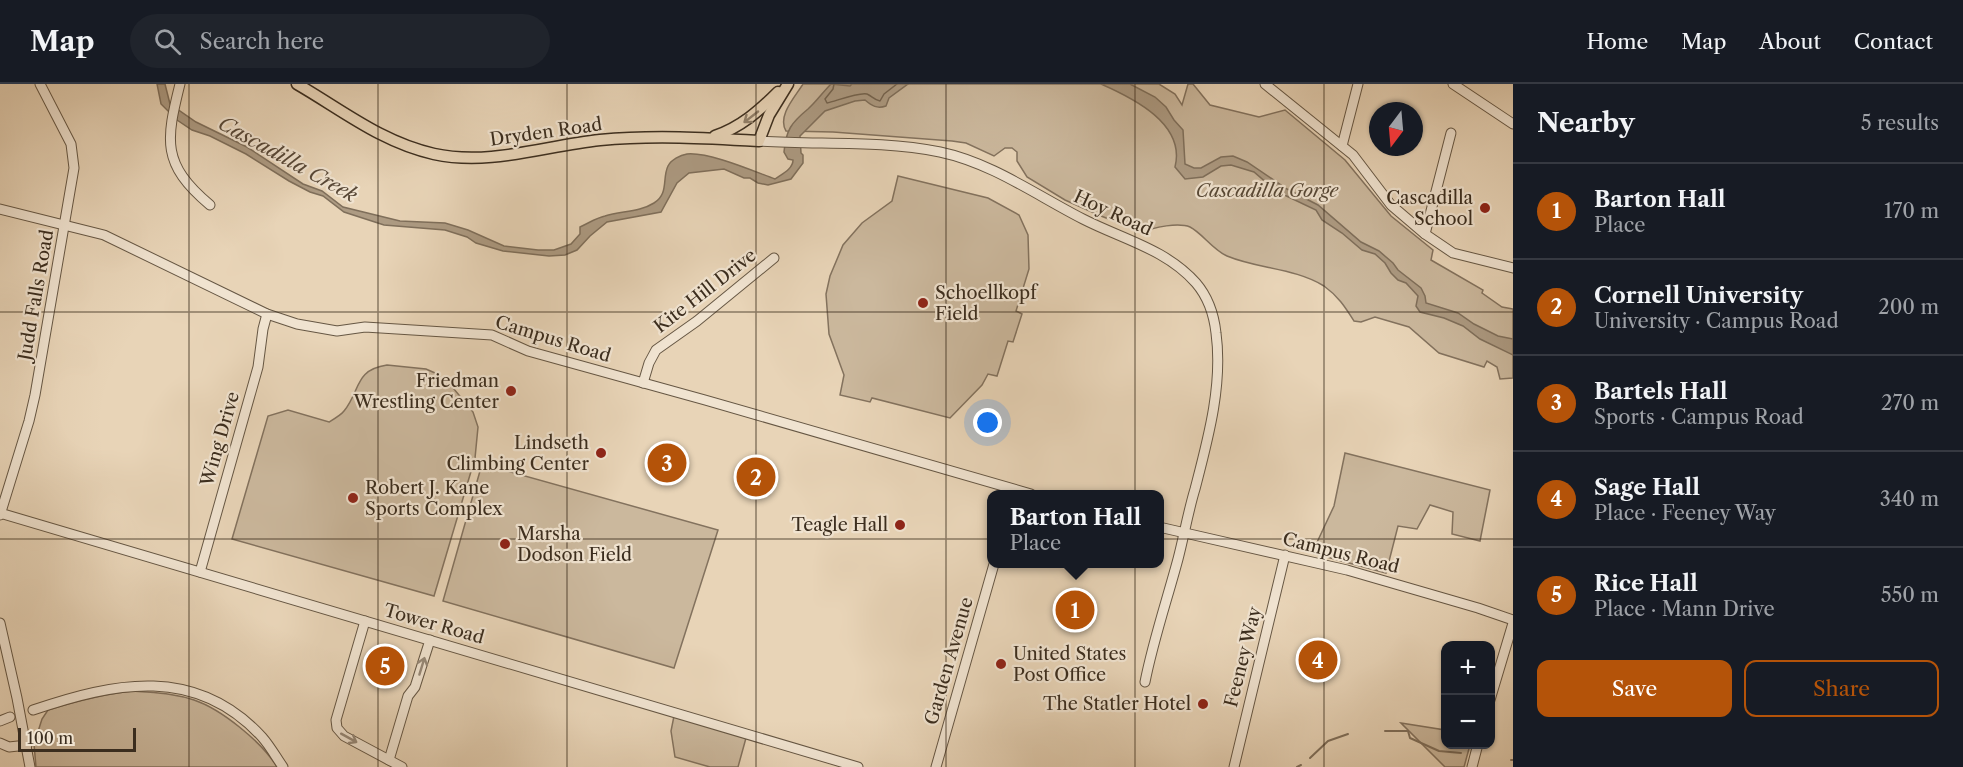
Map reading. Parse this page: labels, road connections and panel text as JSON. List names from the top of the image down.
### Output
{
  "streets": {
    "main road": ["Dryden Road"],
    "street": [
      "Hoy Road",
      "Kite Hill Drive",
      "Judd Falls Road",
      "Campus Road",
      "Wing Drive",
      "Tower Road",
      "Feeney Way",
      "Garden Avenue"
    ]
  },
  "crossings": [
    ["Dryden Road", "Hoy Road"],
    ["Hoy Road", "Campus Road"],
    ["Kite Hill Drive", "Campus Road"],
    ["Judd Falls Road", "Campus Road"],
    ["Judd Falls Road", "Tower Road"],
    ["Campus Road", "Wing Drive"],
    ["Campus Road", "Feeney Way"],
    ["Wing Drive", "Tower Road"]
  ],
  "water": ["Cascadilla Creek"],
  "parks": ["Cascadilla Gorge"],
  "places": [
    "Cascadilla School",
    "Schoellkopf Field",
    "Friedman Wrestling Center",
    "Lindseth Climbing Center",
    "Robert J. Kane Sports Complex",
    "Teagle Hall",
    "Marsha Dodson Field",
    "United States Post Office",
    "The Statler Hotel"
  ],
  "scale_bar": "100 m",
  "north": "bottom",
  "page": {
    "header": "Map",
    "search": "Search here",
    "nav": [
      "Home",
      "Map",
      "About",
      "Contact"
    ],
    "heading": ["Nearby", "5 results"],
    "list": [
      {
        "mark": "1",
        "name": "Barton Hall",
        "note": "Place",
        "value": "170 m"
      },
      {
        "mark": "2",
        "name": "Cornell University",
        "note": "University · Campus Road",
        "value": "200 m"
      },
      {
        "mark": "3",
        "name": "Bartels Hall",
        "note": "Sports · Campus Road",
        "value": "270 m"
      },
      {
        "mark": "4",
        "name": "Sage Hall",
        "note": "Place · Feeney Way",
        "value": "340 m"
      },
      {
        "mark": "5",
        "name": "Rice Hall",
        "note": "Place · Mann Drive",
        "value": "550 m"
      }
    ],
    "pins": [
      "3",
      "2",
      "1",
      "4",
      "5"
    ],
    "popup": ["Barton Hall", "Place"],
    "map_buttons": ["+", "−"],
    "buttons": ["Save", "Share"],
    "scale": "100 m"
  }
}
